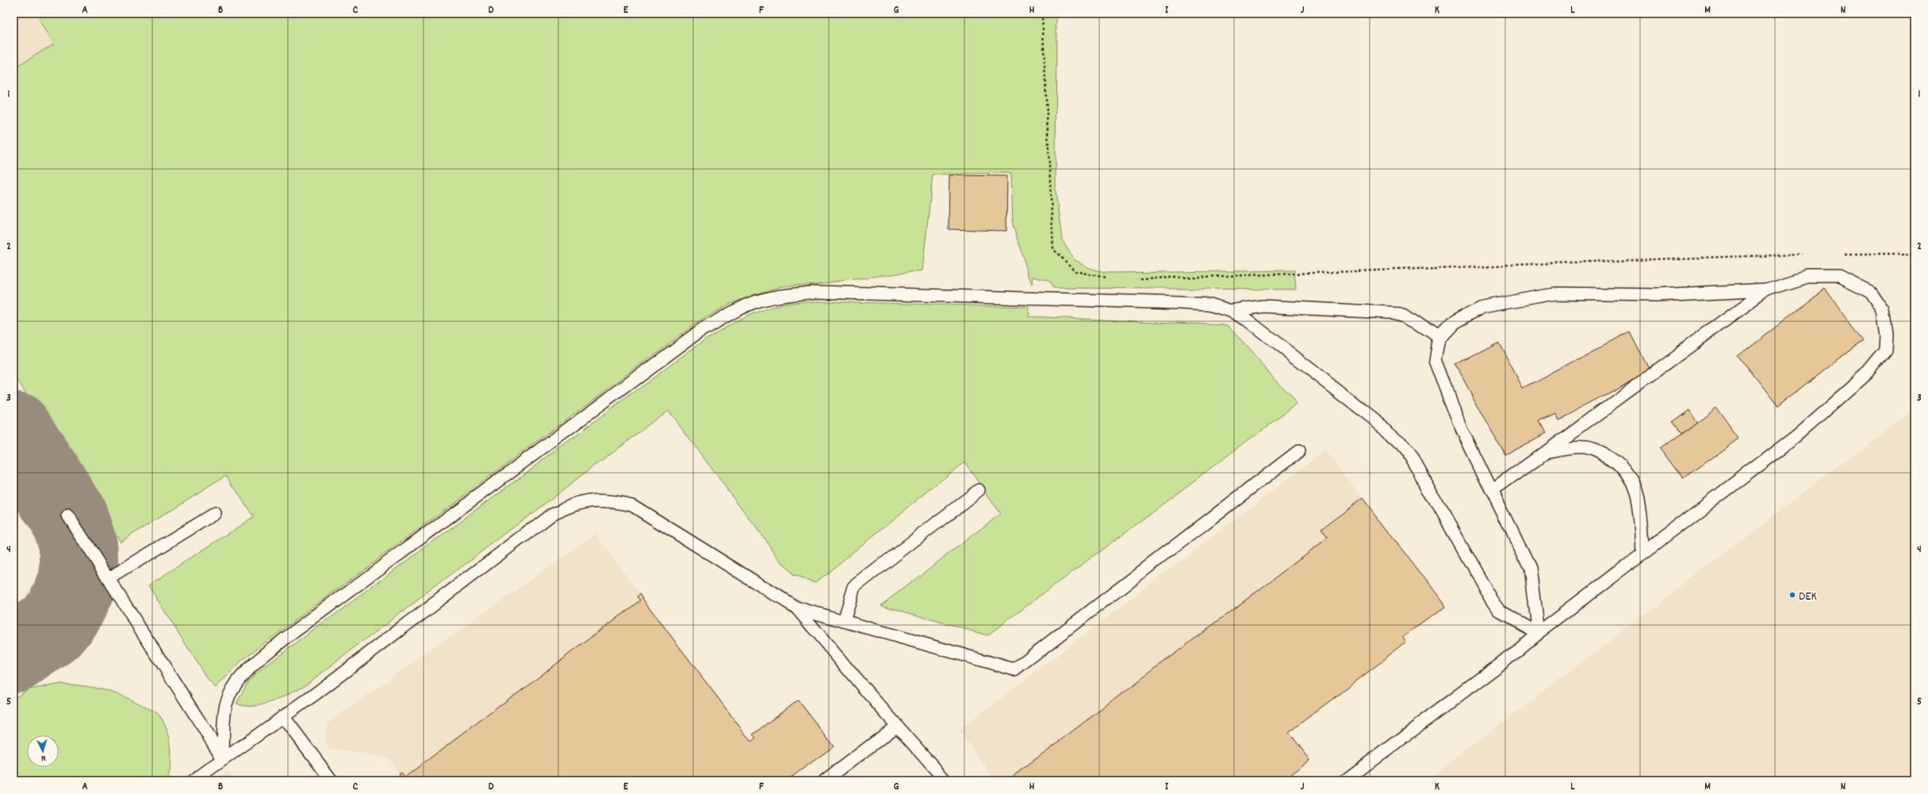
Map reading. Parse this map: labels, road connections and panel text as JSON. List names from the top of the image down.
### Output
{
  "places": ["DEK"],
  "north": "bottom",
  "grid": {
    "columns": [
      "A",
      "B",
      "C",
      "D",
      "E",
      "F",
      "G",
      "H",
      "I",
      "J",
      "K",
      "L",
      "M",
      "N"
    ],
    "rows": [
      "1",
      "2",
      "3",
      "4",
      "5"
    ]
  }
}
